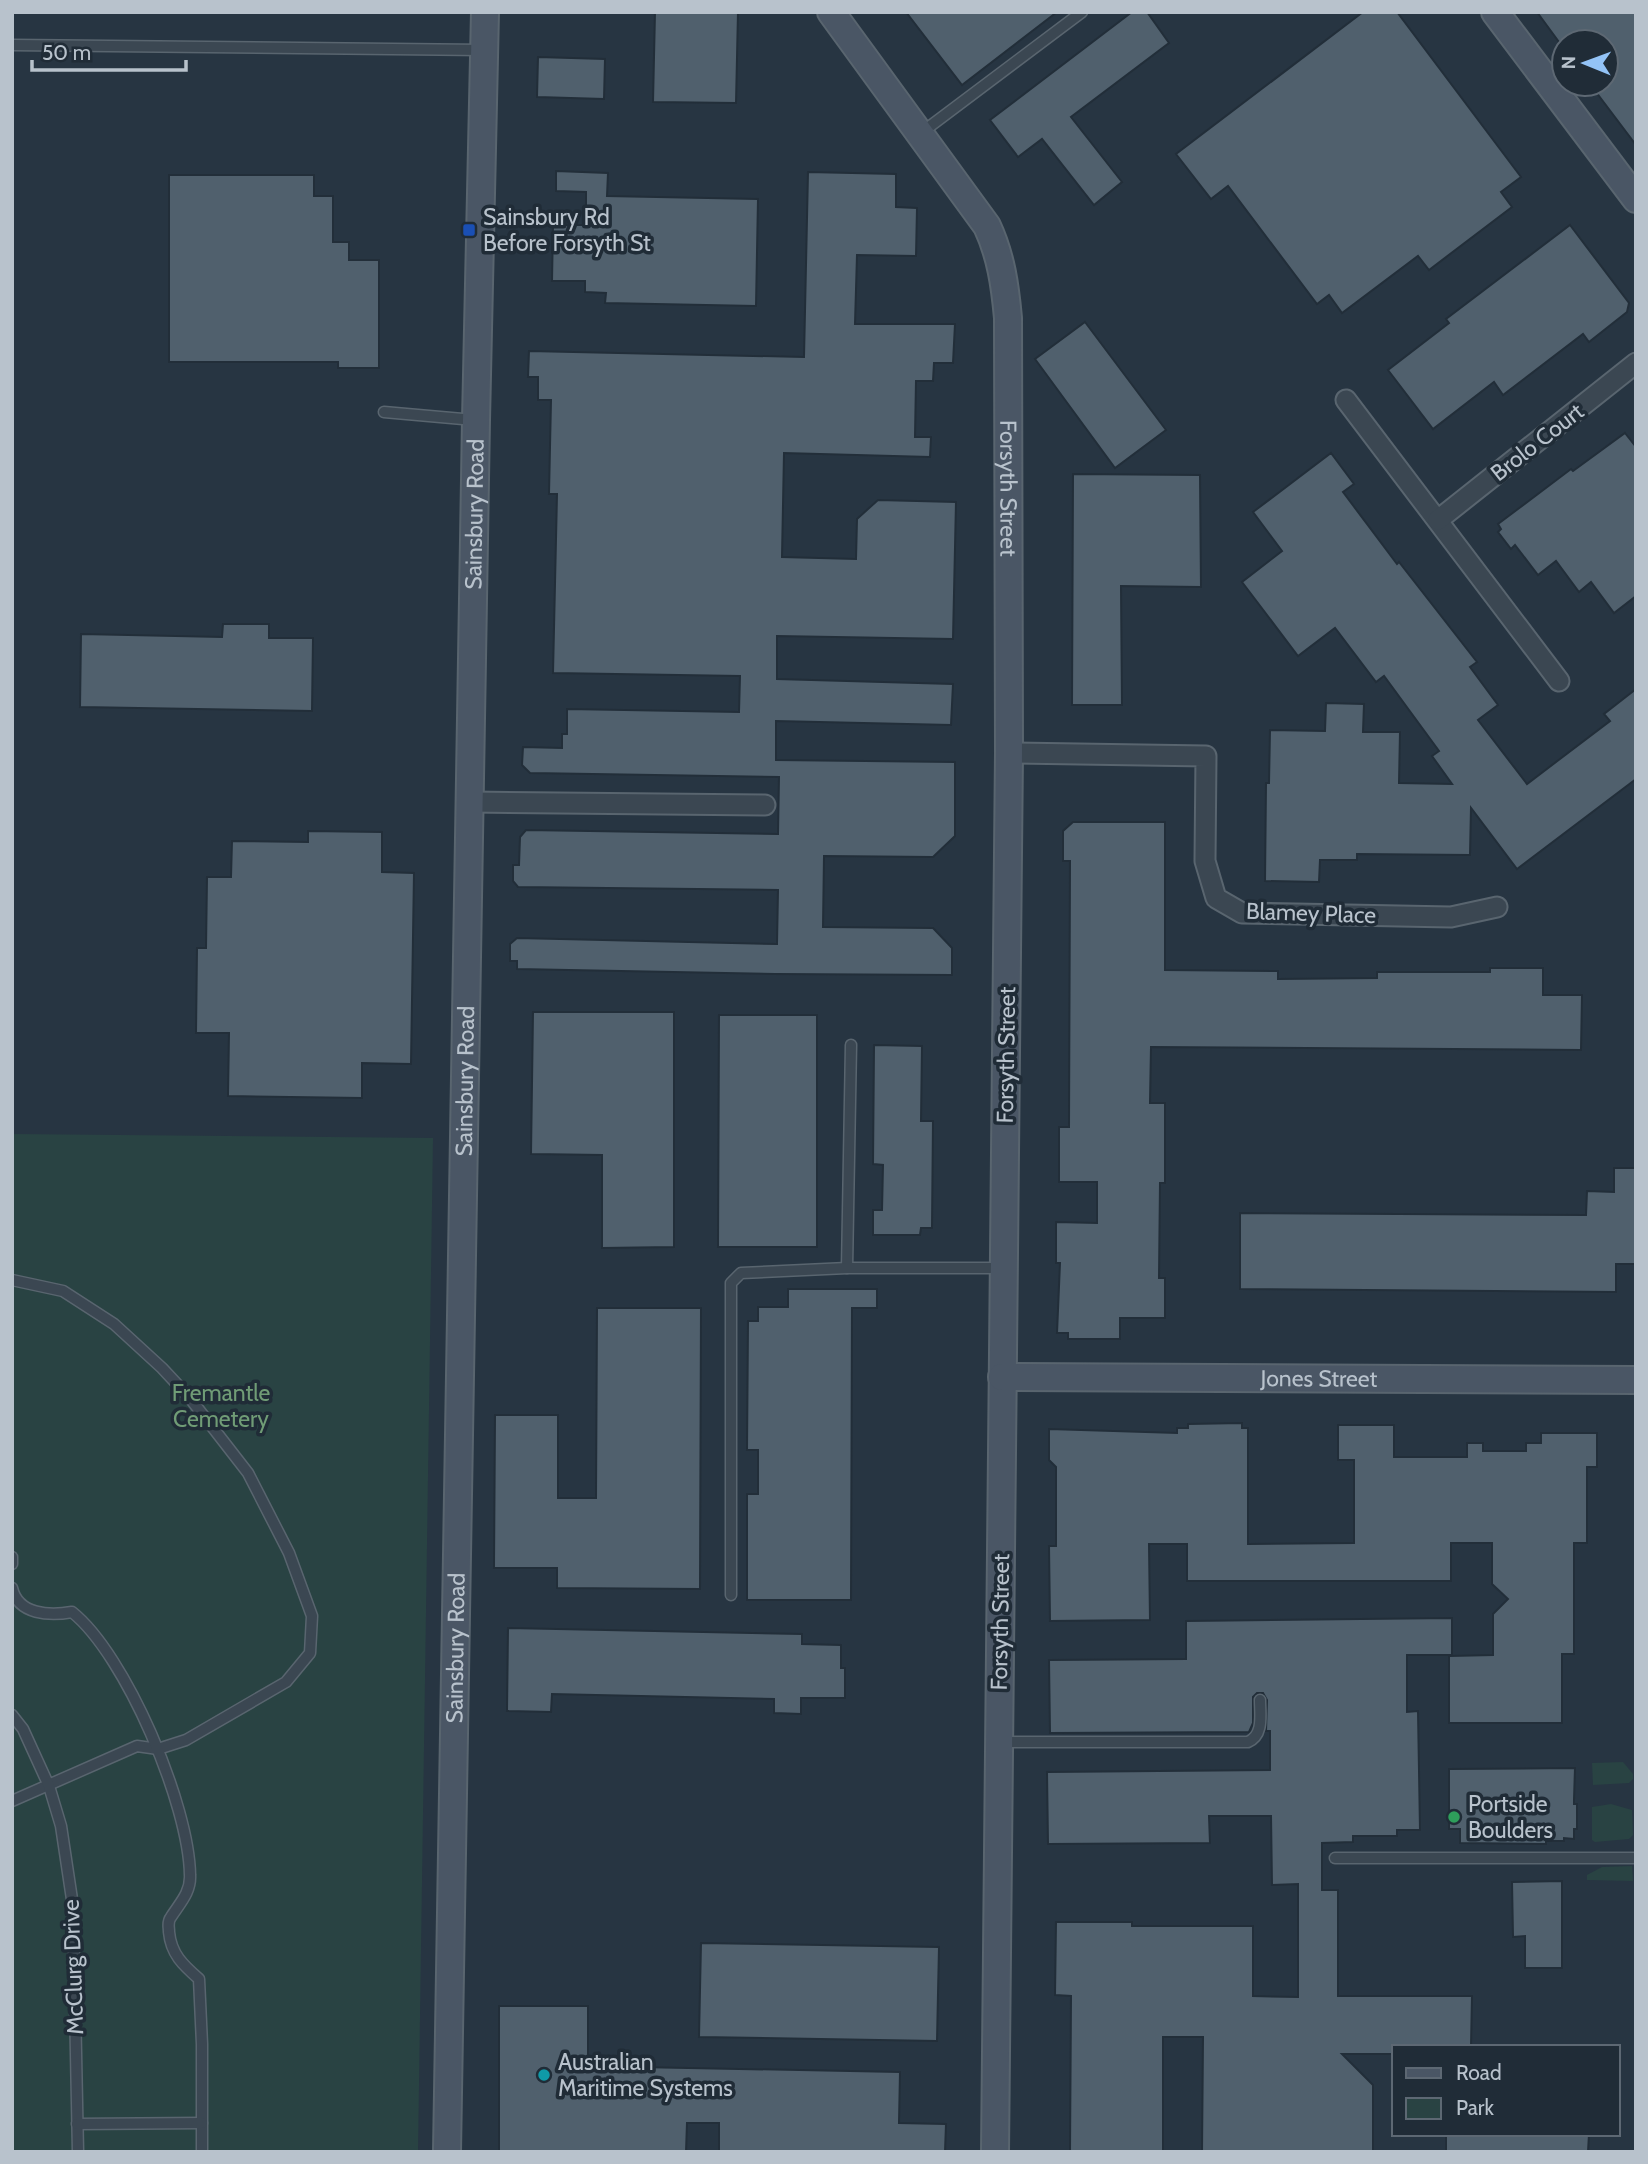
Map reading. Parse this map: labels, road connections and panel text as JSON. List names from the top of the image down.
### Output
{
  "streets": {
    "street": [
      "Brolo Court",
      "Forsyth Street",
      "Sainsbury Road",
      "Blamey Place",
      "Jones Street"
    ],
    "lane": ["McClurg Drive"]
  },
  "crossings": [
    ["Forsyth Street", "Blamey Place"],
    ["Forsyth Street", "Jones Street"]
  ],
  "parks": ["Fremantle Cemetery"],
  "places": {
    "transit": ["Sainsbury Rd Before Forsyth St"],
    "other": ["Portside Boulders", "Australian Maritime Systems"]
  },
  "legend": ["Road", "Park"],
  "scale_bar": "50 m",
  "north": "left"
}
